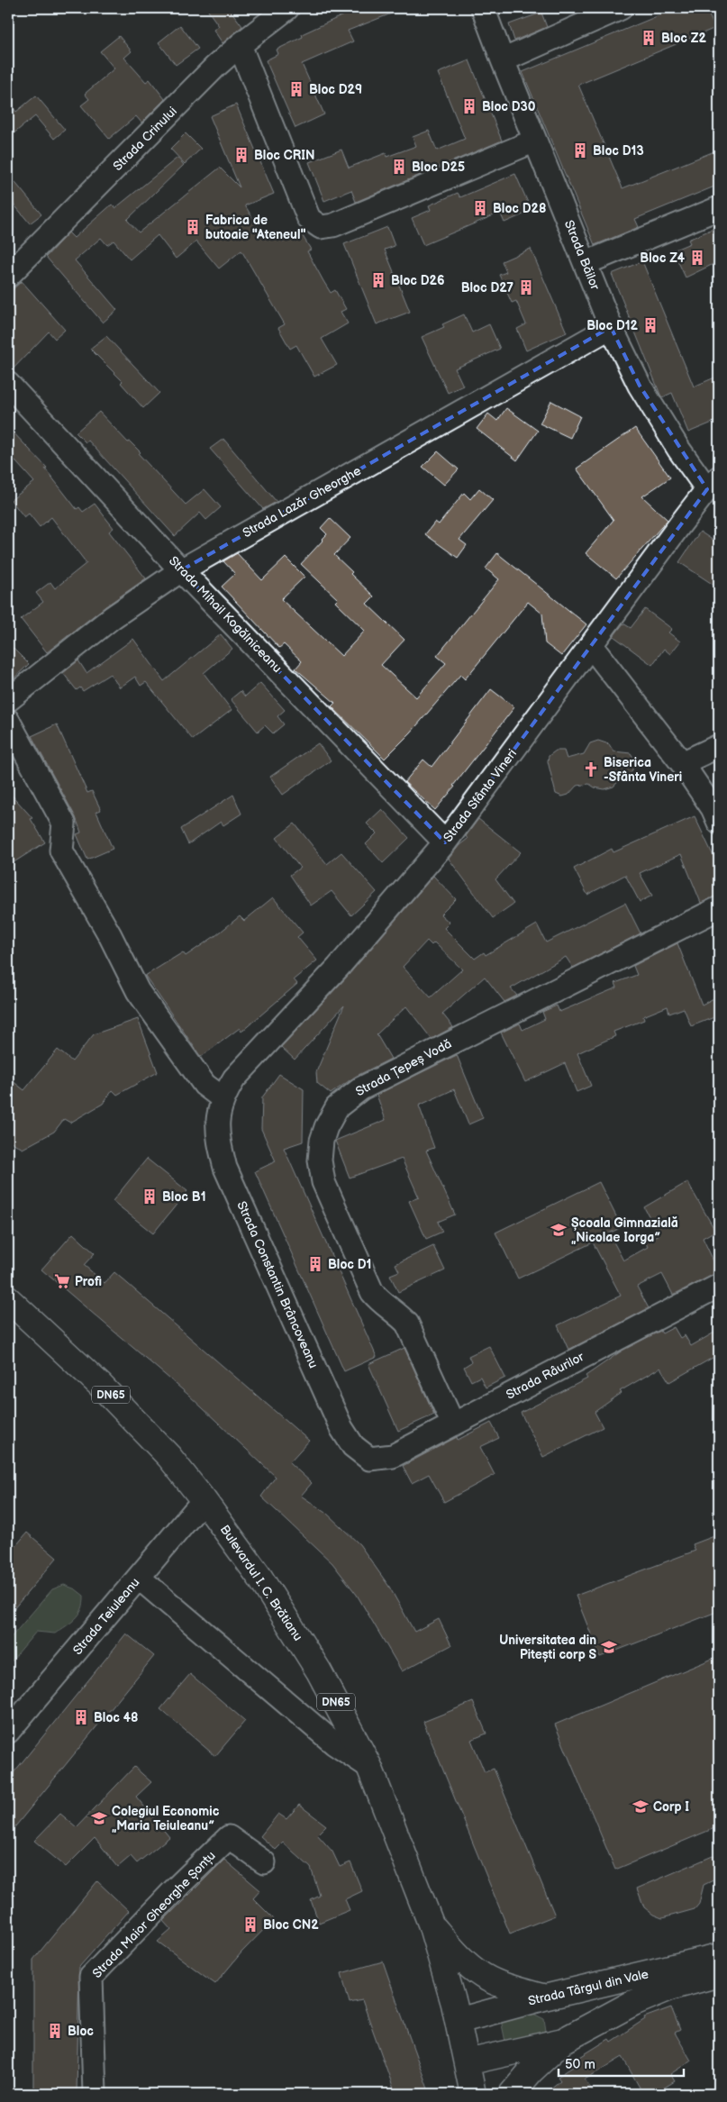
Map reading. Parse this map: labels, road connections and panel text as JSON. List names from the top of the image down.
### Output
{
  "streets": {
    "main road": ["DN65", "Bulevardul I. C. Brătianu", "Strada Târgul din Vale"],
    "street": [
      "Strada Crinului",
      "Strada Băilor",
      "Strada Lazăr Gheorghe",
      "Strada Mihail Kogălniceanu",
      "Strada Sfânta Vineri",
      "Strada Țepeș Vodă",
      "Strada Constantin Brâncoveanu",
      "Strada Râurilor",
      "Strada Teiuleanu",
      "Strada Maior Gheorghe Șonțu"
    ]
  },
  "crossings": [
    ["Strada Băilor", "Strada Lazăr Gheorghe"],
    ["Strada Băilor", "Strada Sfânta Vineri"],
    ["Strada Lazăr Gheorghe", "Strada Mihail Kogălniceanu"],
    ["Strada Mihail Kogălniceanu", "Strada Sfânta Vineri"],
    ["Strada Sfânta Vineri", "Strada Constantin Brâncoveanu"],
    ["Strada Țepeș Vodă", "Strada Râurilor"],
    ["Strada Constantin Brâncoveanu", "Strada Râurilor"],
    ["Bulevardul I. C. Brătianu", "Strada Teiuleanu"]
  ],
  "places": {
    "building": [
      "Bloc Z2",
      "Bloc D29",
      "Bloc D30",
      "Bloc D13",
      "Bloc CRIN",
      "Bloc D25",
      "Bloc D28",
      "Fabrica de butoaie \"Ateneul\"",
      "Bloc Z4",
      "Bloc D26",
      "Bloc D27",
      "Bloc D12",
      "Bloc B1",
      "Bloc D1",
      "Bloc 48",
      "Bloc CN2",
      "Bloc"
    ],
    "church": ["Biserica -Sfânta Vineri"],
    "school or university": [
      "Școala Gimnazială „Nicolae Iorga”",
      "Universitatea din Pitești corp S",
      "Corp I",
      "Colegiul Economic „Maria Teiuleanu”"
    ],
    "supermarket": ["Profi"]
  },
  "scale_bar": "50 m"
}
